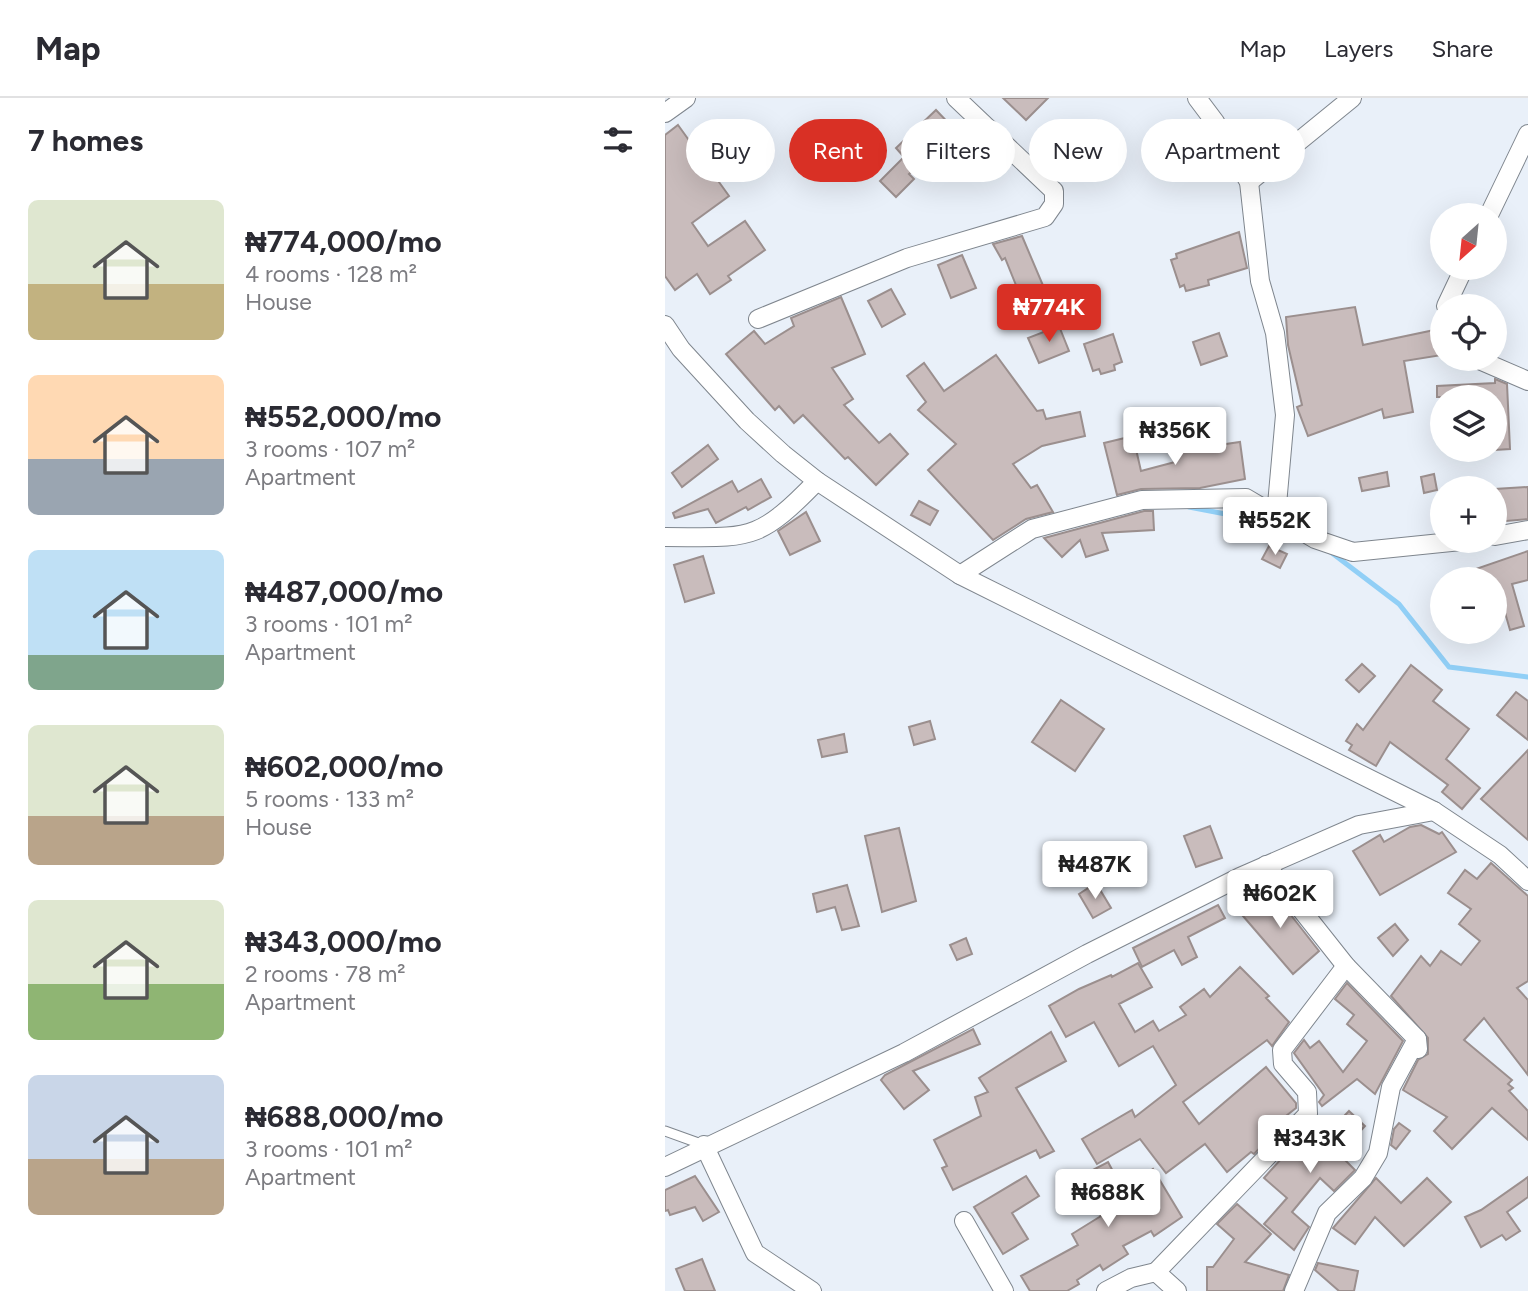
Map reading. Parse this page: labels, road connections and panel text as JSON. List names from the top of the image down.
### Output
{
  "north": "bottom left",
  "page": {
    "header": "Map",
    "nav": ["Map", "Layers", "Share"],
    "heading": "7 homes",
    "chip": [
      "Buy",
      "Rent",
      "Filters",
      "New",
      "Apartment"
    ],
    "list": [
      {
        "name": "₦774,000/mo",
        "note": "4 rooms · 128 m² · House"
      },
      {
        "name": "₦552,000/mo",
        "note": "3 rooms · 107 m² · Apartment"
      },
      {
        "name": "₦487,000/mo",
        "note": "3 rooms · 101 m² · Apartment"
      },
      {
        "name": "₦602,000/mo",
        "note": "5 rooms · 133 m² · House"
      },
      {
        "name": "₦343,000/mo",
        "note": "2 rooms · 78 m² · Apartment"
      },
      {
        "name": "₦688,000/mo",
        "note": "3 rooms · 101 m² · Apartment"
      }
    ],
    "map_buttons": ["+", "−"],
    "price": [
      "₦774K",
      "₦356K",
      "₦552K",
      "₦487K",
      "₦602K",
      "₦343K",
      "₦688K"
    ]
  }
}
